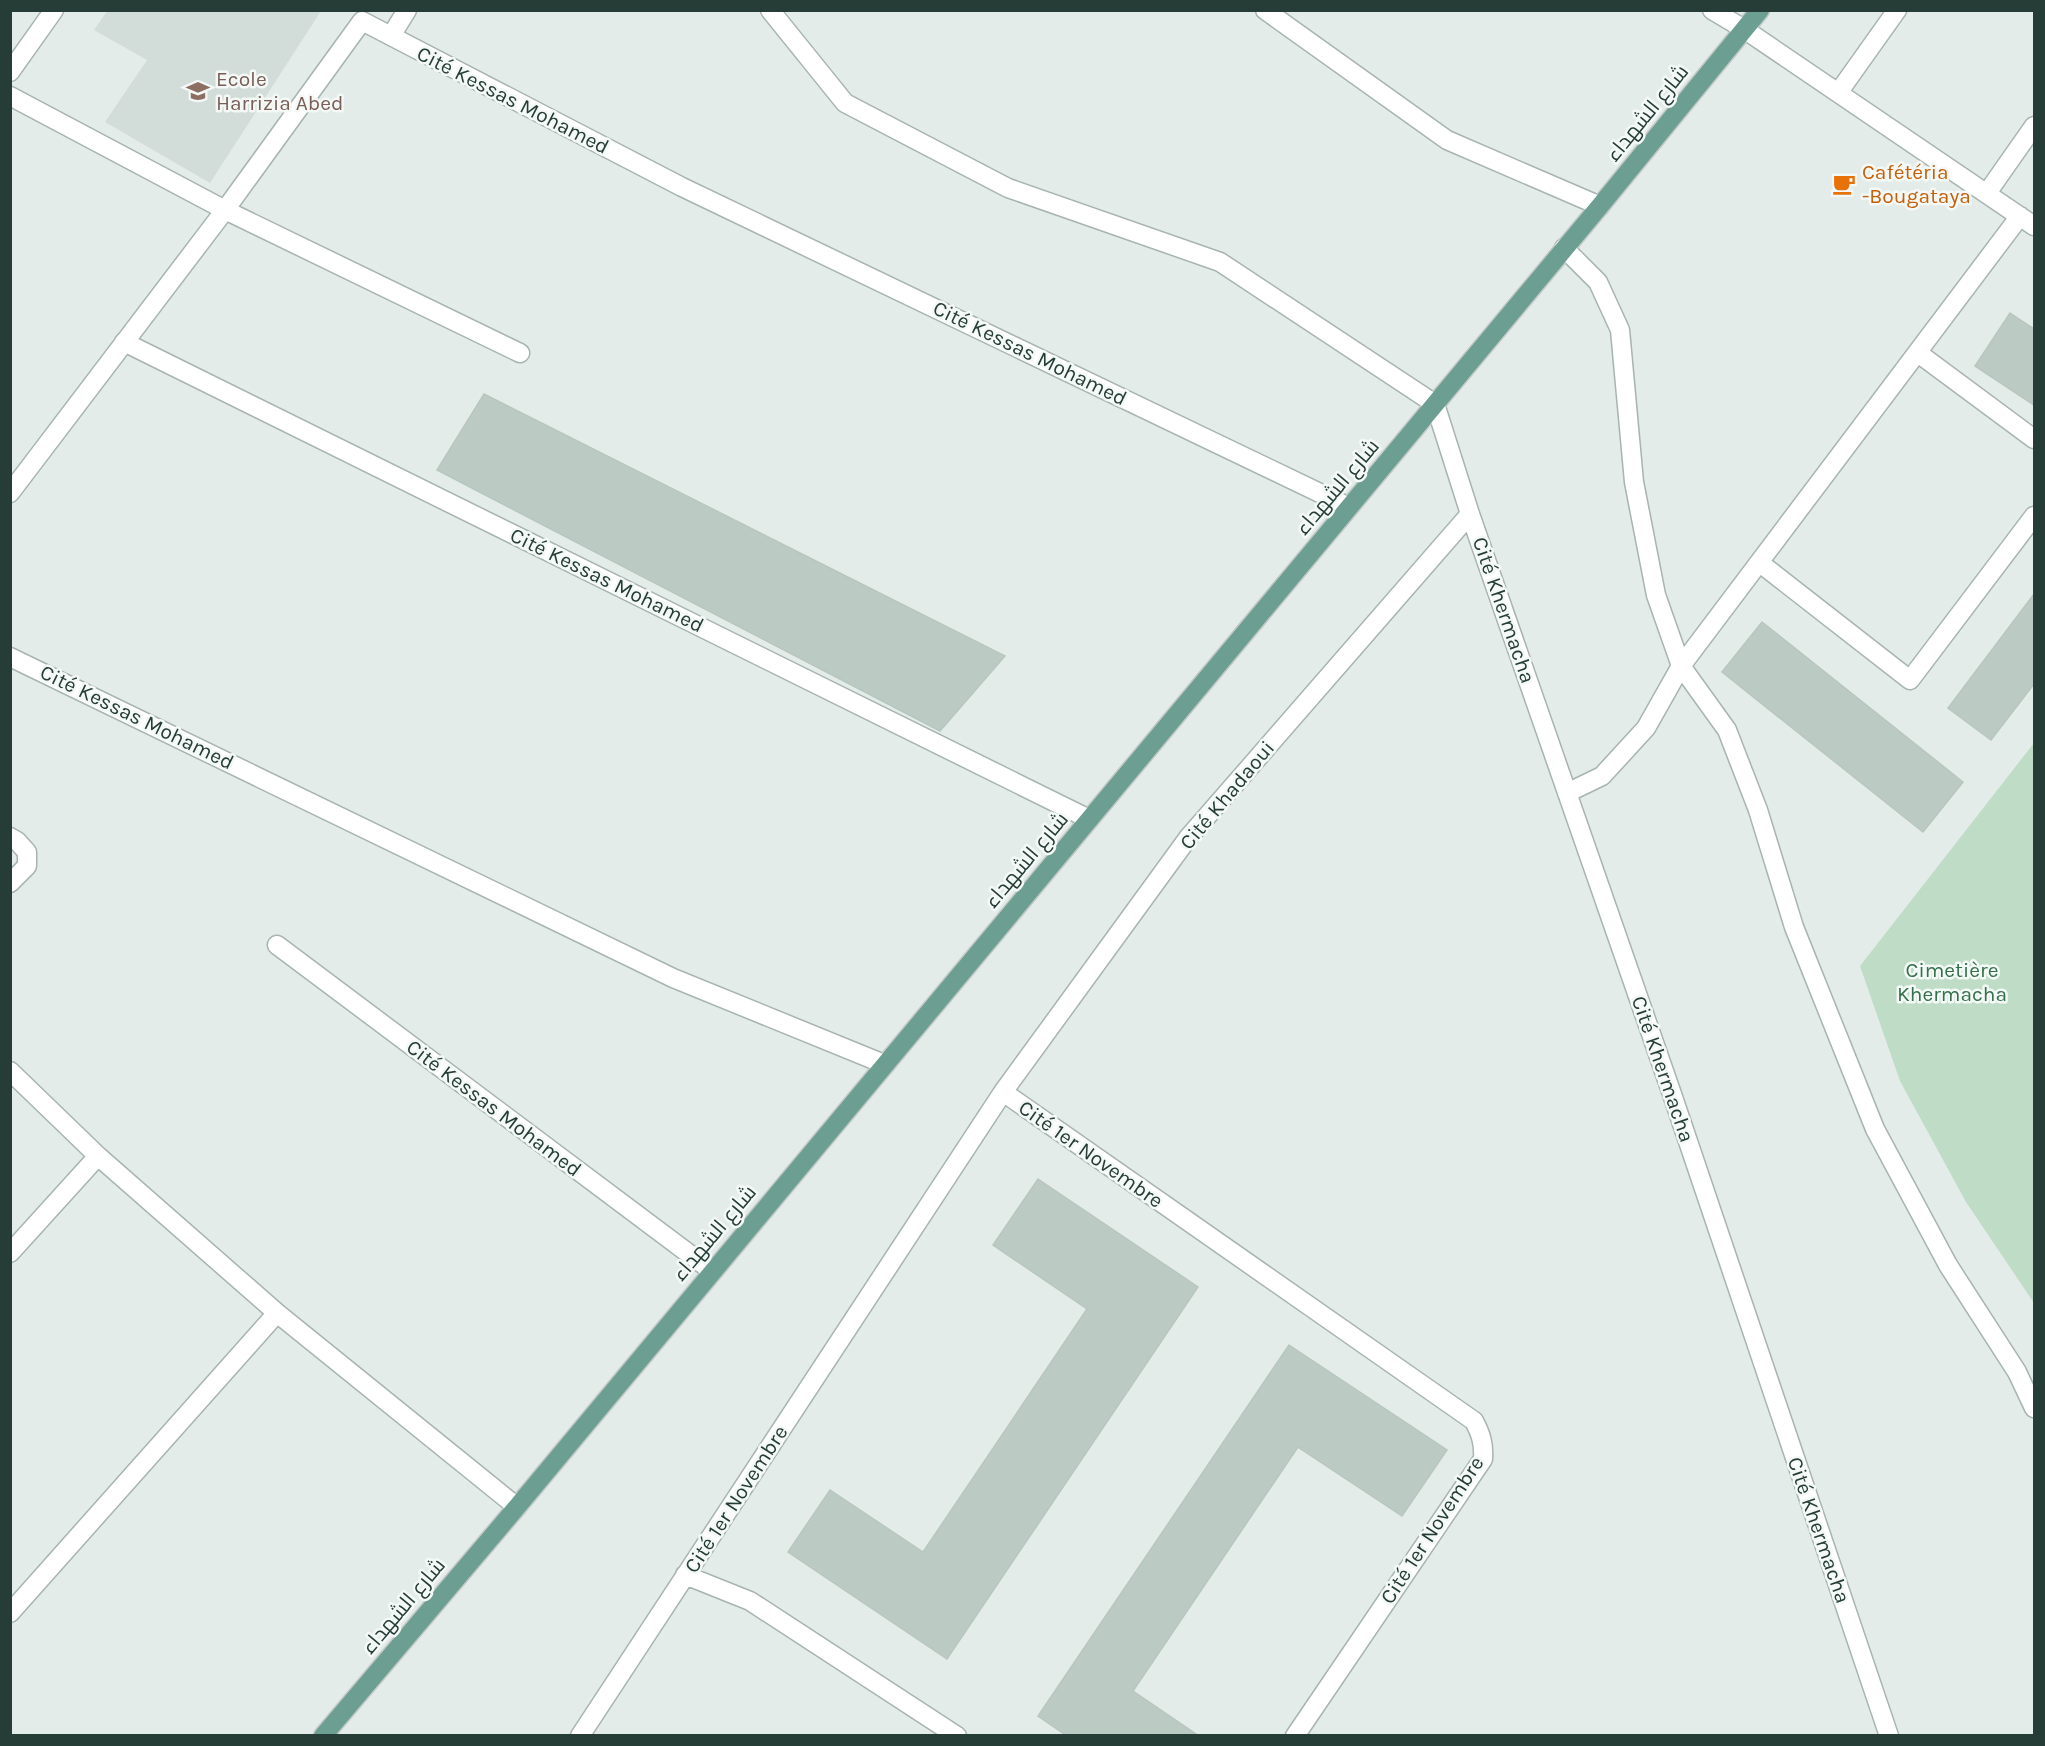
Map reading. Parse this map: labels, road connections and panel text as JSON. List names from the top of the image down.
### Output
{
  "streets": {
    "main road": ["شارع الشهداء"],
    "street": [
      "Cité Kessas Mohamed",
      "Cité Khermacha",
      "Cité Khadaoui",
      "Cité 1er Novembre"
    ]
  },
  "crossings": [
    ["Cité Kessas Mohamed", "شارع الشهداء"],
    ["شارع الشهداء", "Cité Khermacha"],
    ["Cité Khermacha", "Cité Khadaoui"],
    ["Cité Khadaoui", "Cité 1er Novembre"]
  ],
  "parks": ["Cimetière Khermacha"],
  "places": {
    "school or university": ["Ecole Harrizia Abed"],
    "cafe": ["Cafétéria -Bougataya"]
  }
}
